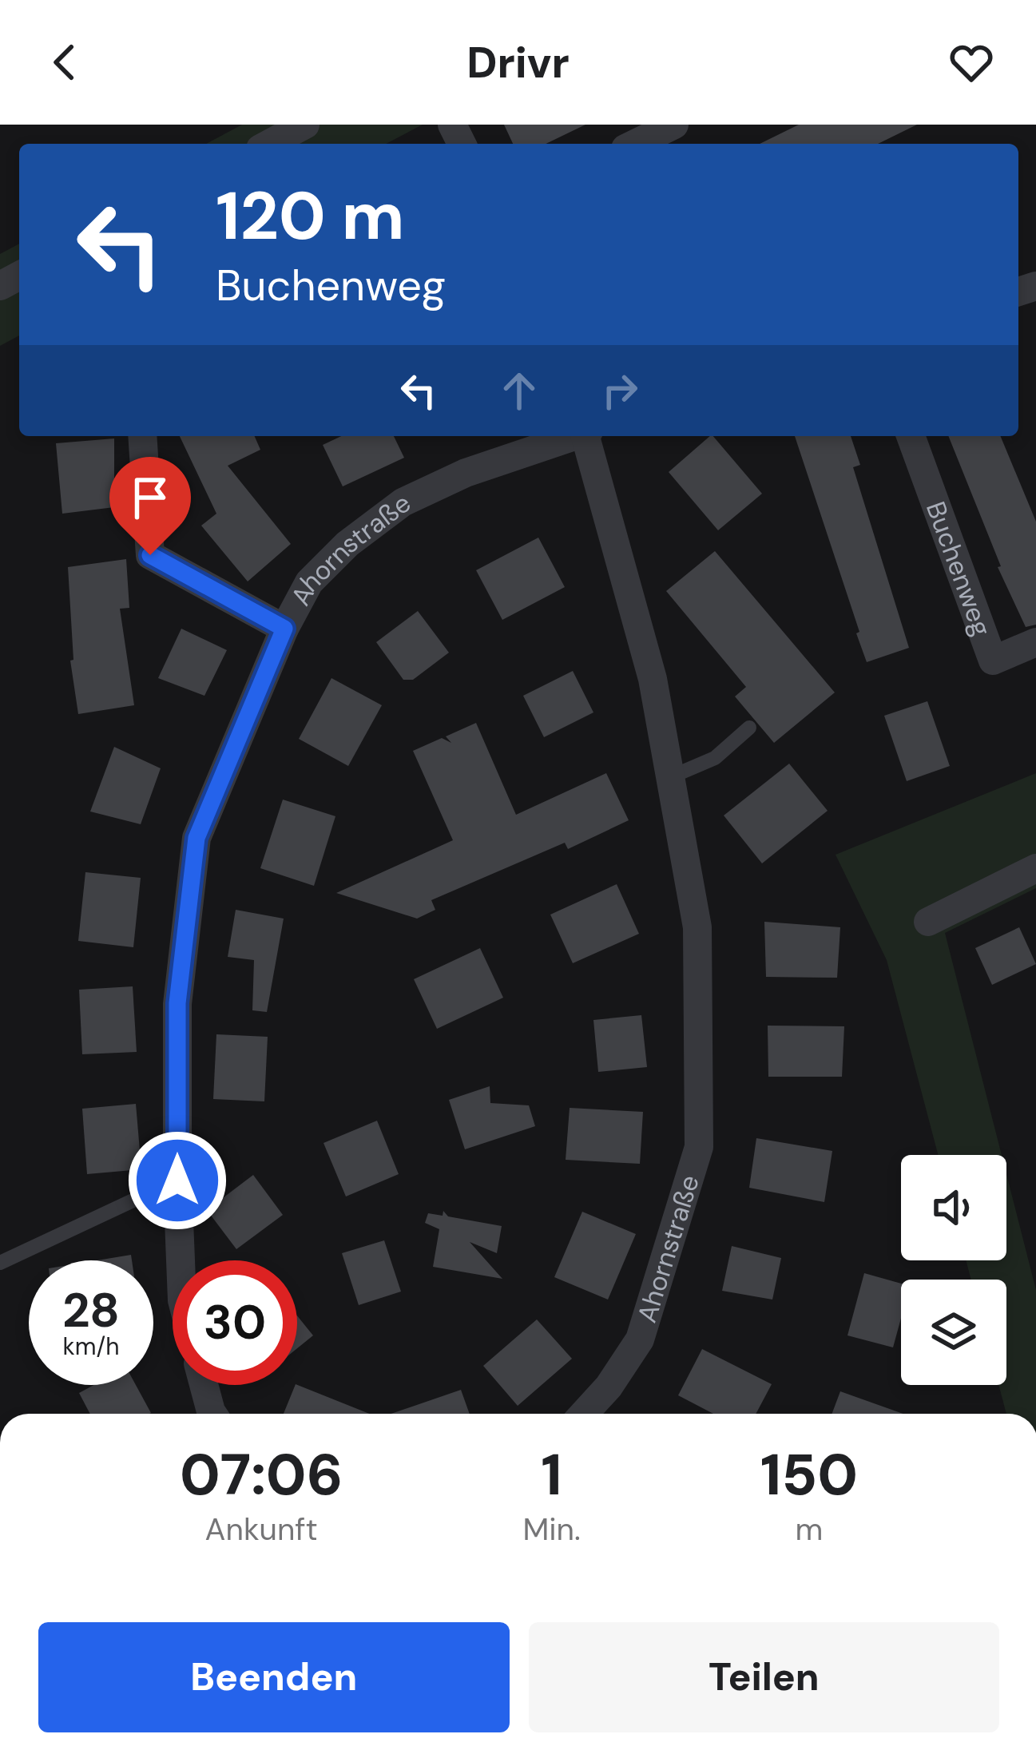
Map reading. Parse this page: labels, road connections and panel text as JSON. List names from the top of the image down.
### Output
{
  "streets": {
    "street": ["Ahornstraße", "Buchenweg"]
  },
  "page": {
    "header": "Drivr",
    "turn": ["120 m", "Buchenweg"],
    "speed": "28 km/h",
    "limit": "30",
    "eta": [
      "07:06",
      "Ankunft",
      "1",
      "Min.",
      "150",
      "m"
    ],
    "buttons": ["Beenden", "Teilen"]
  }
}
